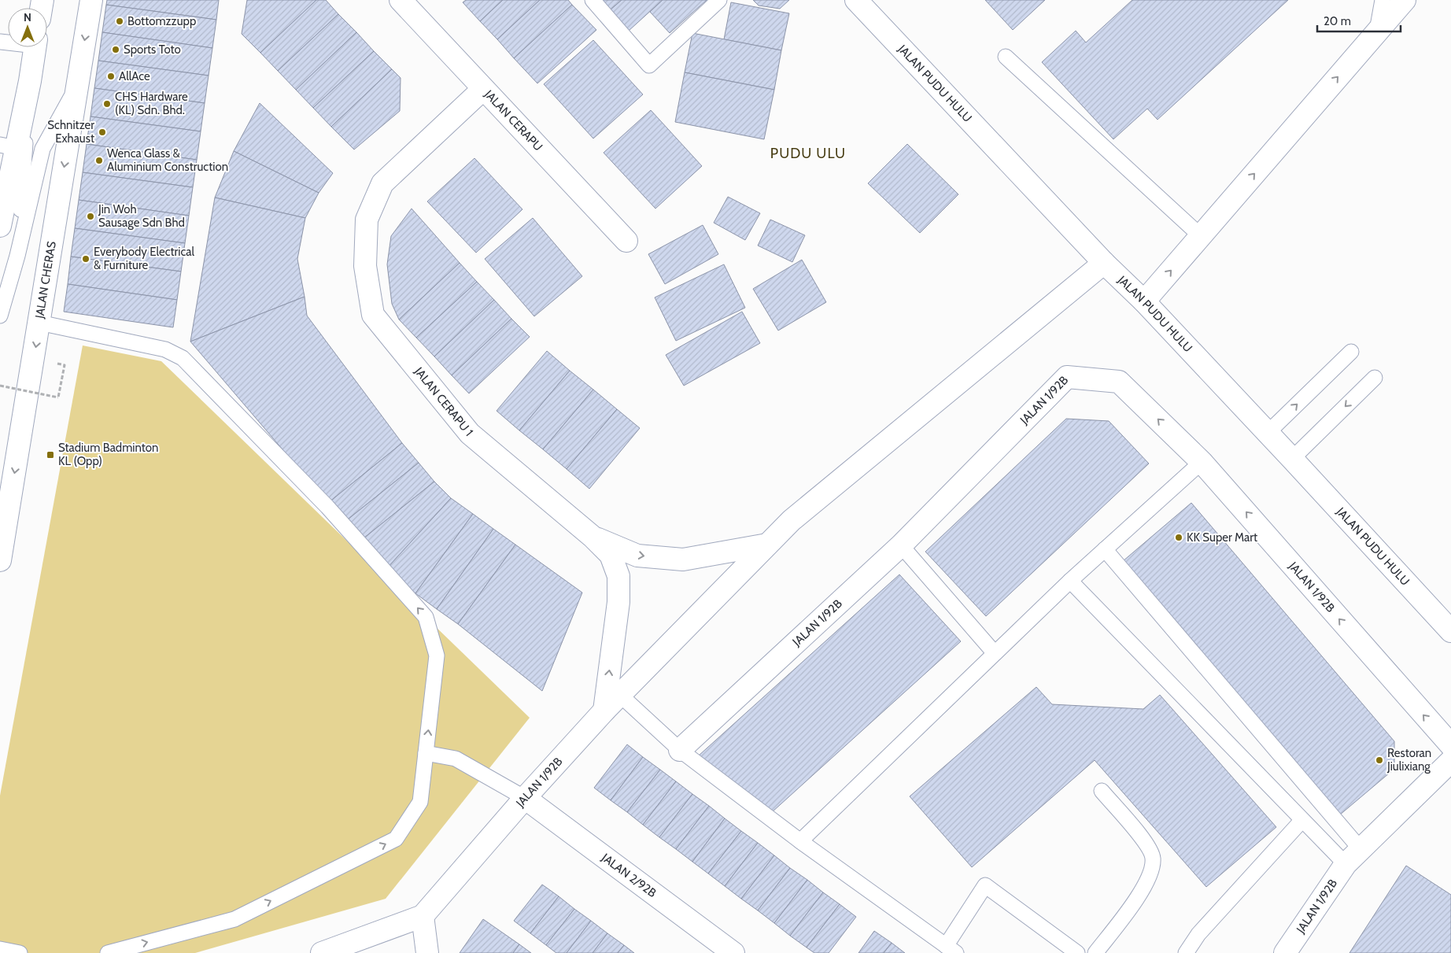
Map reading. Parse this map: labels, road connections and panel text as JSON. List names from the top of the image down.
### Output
{
  "streets": {
    "street": [
      "JALAN PUDU HULU",
      "JALAN CERAPU",
      "JALAN CHERAS",
      "JALAN CERAPU 1",
      "JALAN 1/92B",
      "JALAN 2/92B"
    ]
  },
  "crossings": [
    ["JALAN PUDU HULU", "JALAN 1/92B"],
    ["JALAN CERAPU", "JALAN CERAPU 1"],
    ["JALAN CERAPU 1", "JALAN 1/92B"],
    ["JALAN 1/92B", "JALAN 2/92B"]
  ],
  "districts": ["PUDU ULU"],
  "places": {
    "other": [
      "Bottomzzupp",
      "Sports Toto",
      "AllAce",
      "CHS Hardware (KL) Sdn. Bhd.",
      "Schnitzer Exhaust",
      "Wenca Glass & Aluminium Construction",
      "Jin Woh Sausage Sdn Bhd",
      "Everybody Electrical & Furniture",
      "KK Super Mart",
      "Restoran Jiulixiang"
    ],
    "transit": ["Stadium Badminton KL (Opp)"]
  },
  "scale_bar": "20 m",
  "north": "top"
}
